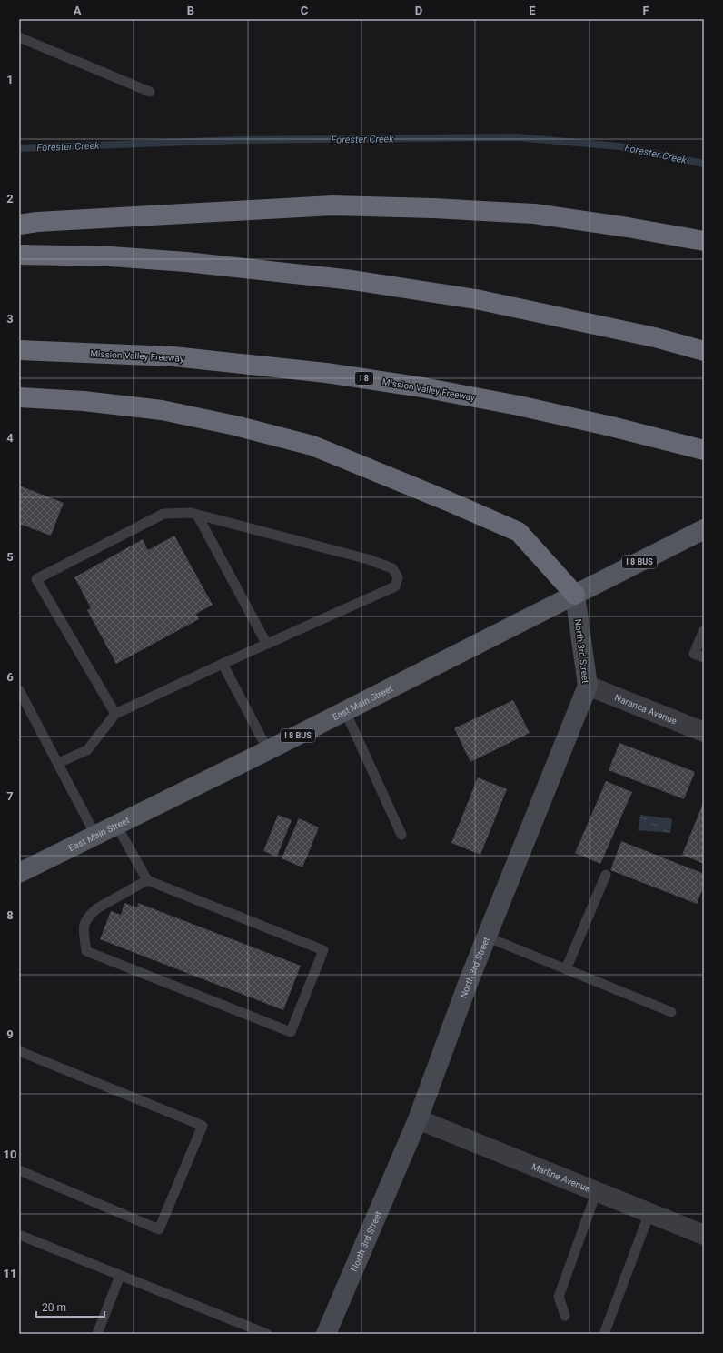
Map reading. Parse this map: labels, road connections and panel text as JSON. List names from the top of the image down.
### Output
{
  "streets": {
    "highway": ["Mission Valley Freeway", "I 8"],
    "main road": ["I 8 BUS", "East Main Street"],
    "street": ["North 3rd Street", "Naranca Avenue", "Marline Avenue"]
  },
  "crossings": [
    ["North 3rd Street", "East Main Street"],
    ["North 3rd Street", "Naranca Avenue"],
    ["North 3rd Street", "Marline Avenue"]
  ],
  "water": ["Forester Creek"],
  "scale_bar": "20 m",
  "grid": {
    "columns": [
      "A",
      "B",
      "C",
      "D",
      "E",
      "F"
    ],
    "rows": [
      "1",
      "2",
      "3",
      "4",
      "5",
      "6",
      "7",
      "8",
      "9",
      "10",
      "11"
    ]
  }
}
